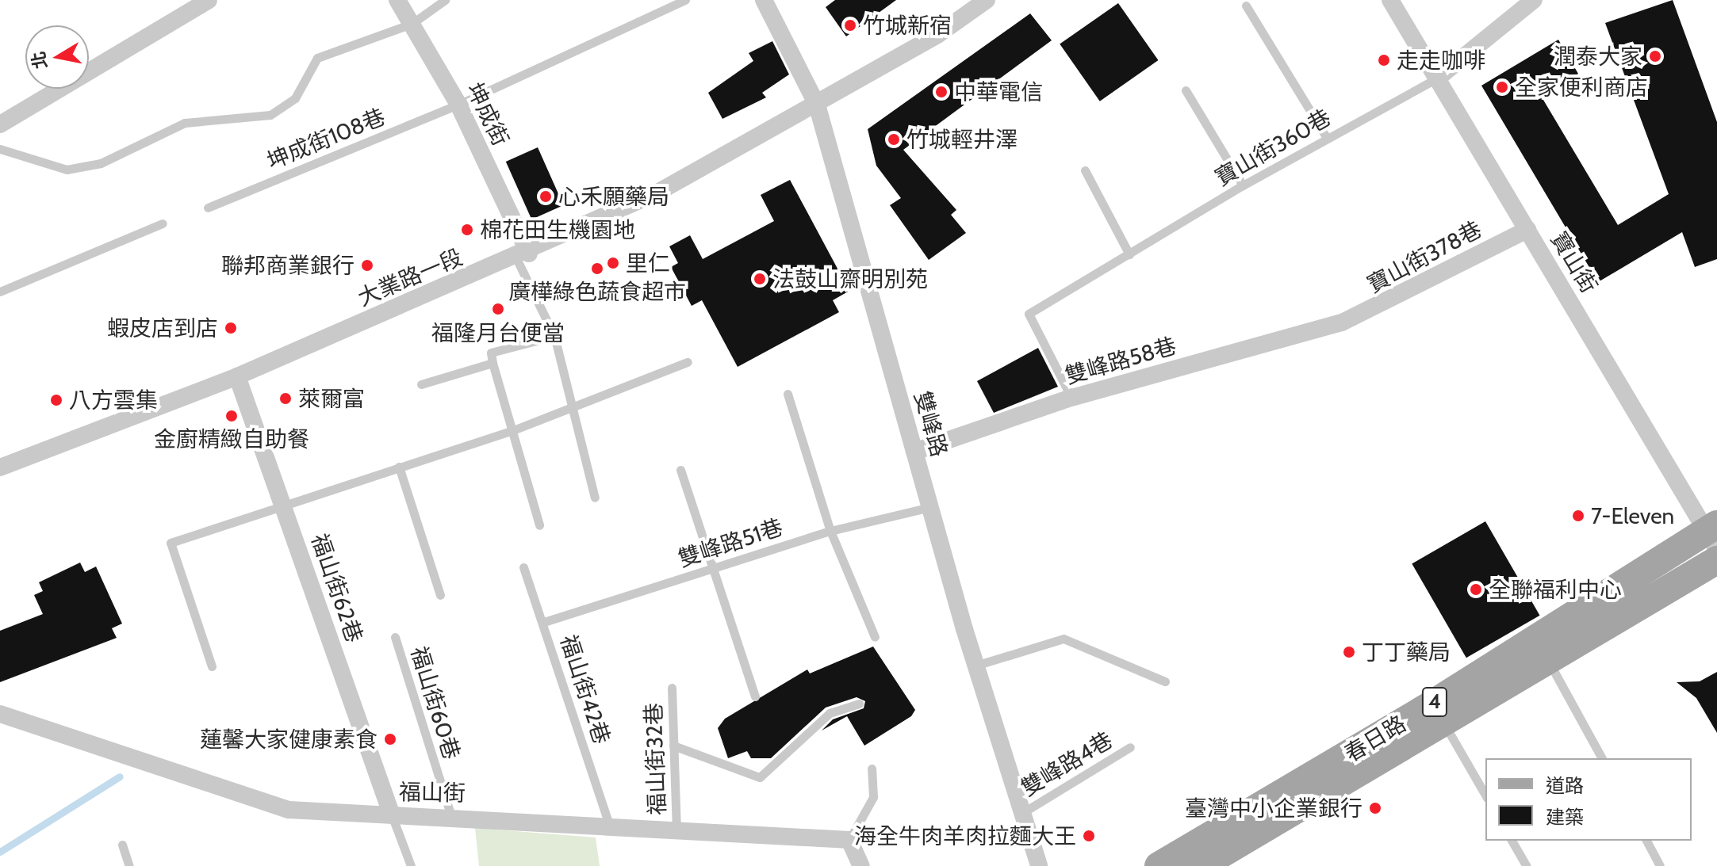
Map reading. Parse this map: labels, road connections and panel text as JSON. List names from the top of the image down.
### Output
{
  "streets": {
    "main road": ["4", "春日路"],
    "street": [
      "坤成街",
      "寶山街378巷",
      "寶山街",
      "大業路一段",
      "雙峰路58巷",
      "雙峰路",
      "福山街62巷",
      "福山街"
    ],
    "lane": [
      "坤成街108巷",
      "寶山街360巷",
      "雙峰路51巷",
      "福山街42巷",
      "福山街60巷",
      "福山街32巷",
      "雙峰路4巷"
    ]
  },
  "crossings": [
    ["坤成街", "坤成街108巷"],
    ["坤成街", "大業路一段"],
    ["寶山街360巷", "寶山街"],
    ["寶山街360巷", "雙峰路58巷"],
    ["寶山街378巷", "寶山街"],
    ["寶山街378巷", "雙峰路58巷"],
    ["寶山街", "春日路"],
    ["大業路一段", "雙峰路"],
    ["大業路一段", "福山街62巷"],
    ["雙峰路58巷", "雙峰路"],
    ["雙峰路", "雙峰路51巷"],
    ["雙峰路", "雙峰路4巷"],
    ["雙峰路51巷", "福山街42巷"],
    ["福山街62巷", "福山街"],
    ["福山街42巷", "福山街"],
    ["福山街60巷", "福山街"],
    ["福山街32巷", "福山街"]
  ],
  "places": [
    "竹城新宿",
    "潤泰大家",
    "走走咖啡",
    "全家便利商店",
    "中華電信",
    "竹城輕井澤",
    "心禾願藥局",
    "棉花田生機園地",
    "里仁",
    "聯邦商業銀行",
    "廣樺綠色蔬食超市",
    "法鼓山齋明別苑",
    "福隆月台便當",
    "蝦皮店到店",
    "萊爾富",
    "八方雲集",
    "金廚精緻自助餐",
    "7-Eleven",
    "全聯福利中心",
    "丁丁藥局",
    "蓮馨大家健康素食",
    "臺灣中小企業銀行",
    "海全牛肉羊肉拉麵大王"
  ],
  "legend": ["道路", "建築"],
  "north": "left"
}
